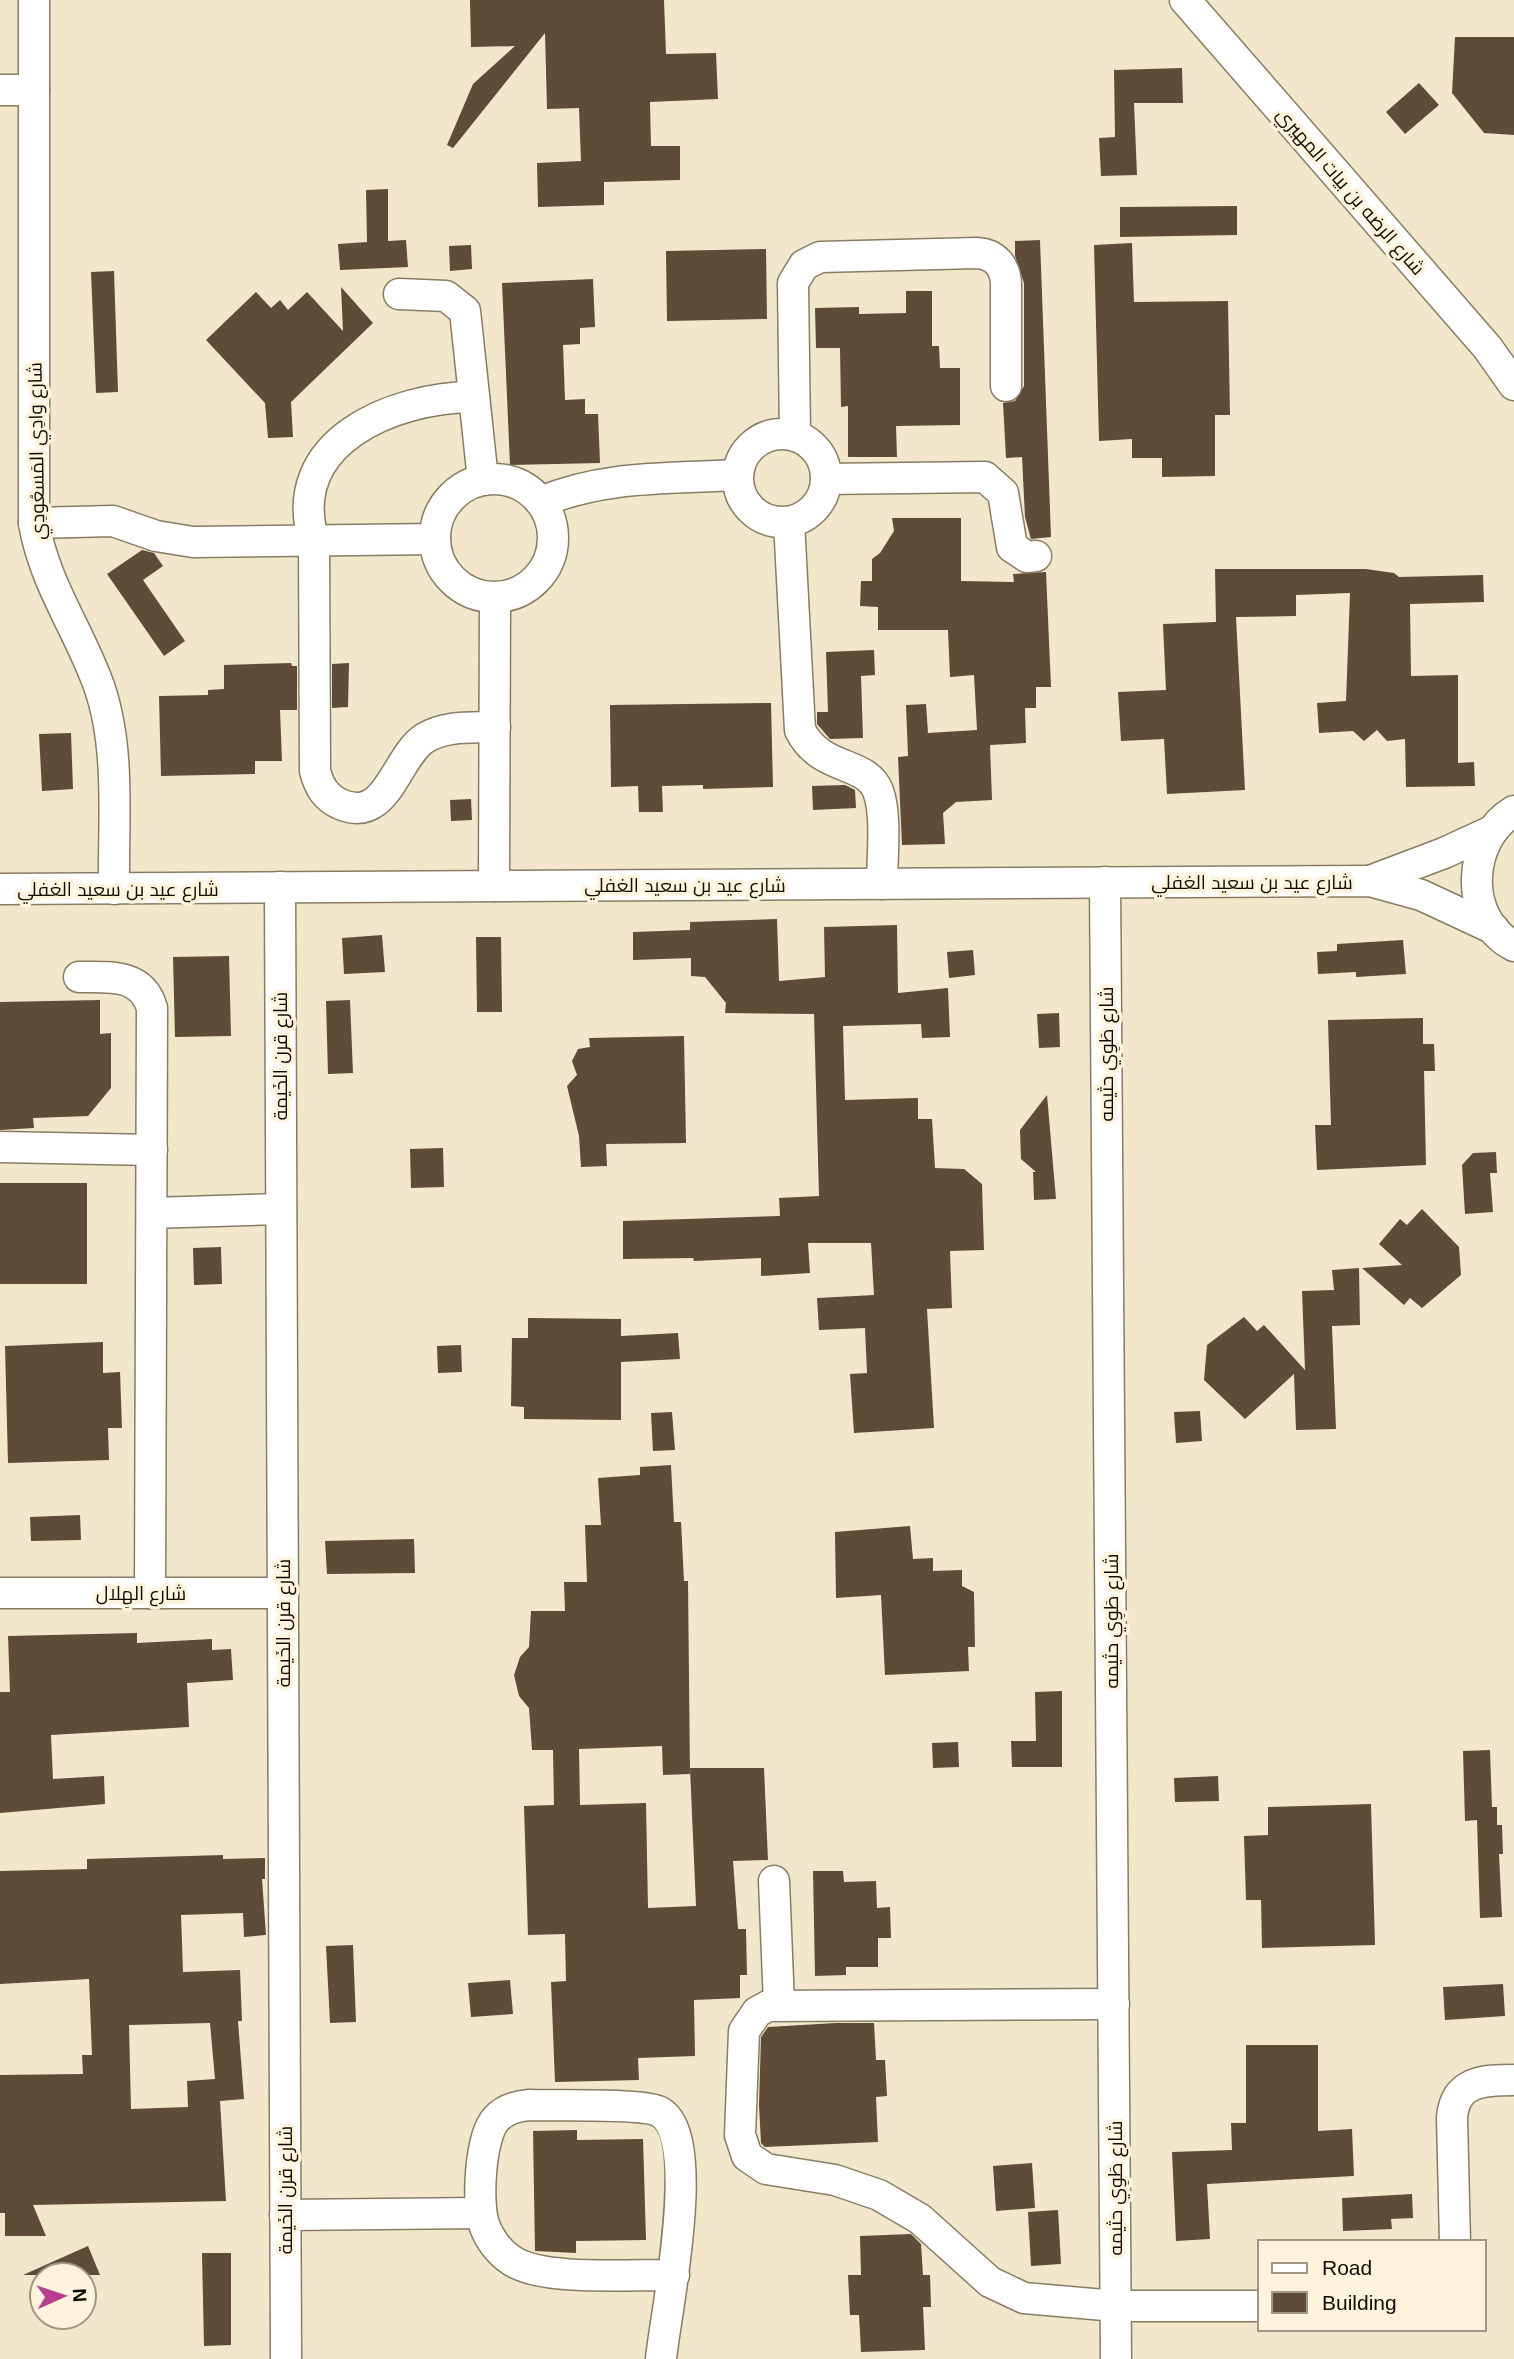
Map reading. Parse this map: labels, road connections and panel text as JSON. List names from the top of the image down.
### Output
{
  "streets": {
    "street": [
      "شارع الرضه بن بيات المهيري",
      "شارع وادِي المَسعُودِي",
      "شارع عيد بن سعيد الغفلي",
      "شارع طَوِي حثيمه",
      "شارع قرن الخَيمة",
      "شارع الهِلال"
    ]
  },
  "crossings": [
    ["شارع وادِي المَسعُودِي", "شارع عيد بن سعيد الغفلي"],
    ["شارع عيد بن سعيد الغفلي", "شارع طَوِي حثيمه"],
    ["شارع عيد بن سعيد الغفلي", "شارع قرن الخَيمة"],
    ["شارع قرن الخَيمة", "شارع الهِلال"]
  ],
  "legend": ["Road", "Building"],
  "north": "right"
}
